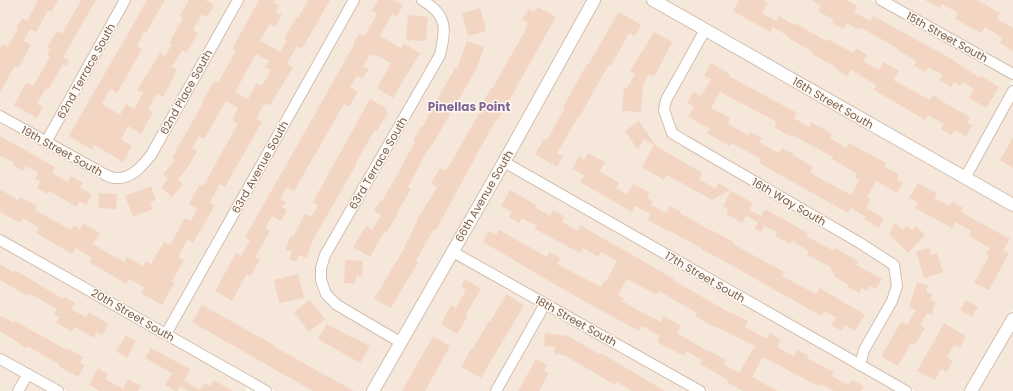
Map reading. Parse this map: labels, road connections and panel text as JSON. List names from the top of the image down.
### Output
{
  "streets": {
    "street": [
      "15th Street South",
      "62nd Terrace South",
      "62nd Place South",
      "16th Street South",
      "19th Street South",
      "63rd Terrace South",
      "63rd Avenue South",
      "66th Avenue South",
      "16th Way South",
      "17th Street South",
      "20th Street South",
      "18th Street South"
    ]
  },
  "crossings": [
    ["62nd Terrace South", "19th Street South"],
    ["62nd Place South", "19th Street South"],
    ["16th Street South", "16th Way South"],
    ["63rd Terrace South", "66th Avenue South"],
    ["63rd Avenue South", "20th Street South"],
    ["66th Avenue South", "17th Street South"],
    ["66th Avenue South", "18th Street South"],
    ["16th Way South", "17th Street South"]
  ],
  "districts": ["Pinellas Point"]
}
